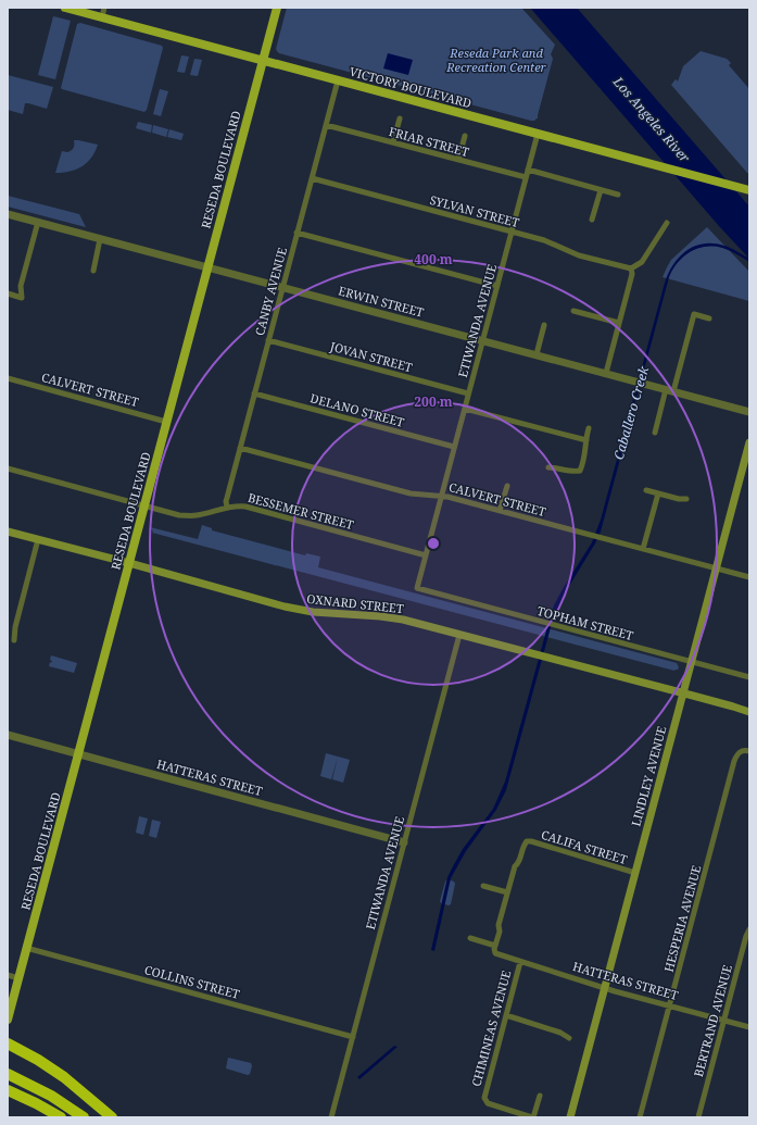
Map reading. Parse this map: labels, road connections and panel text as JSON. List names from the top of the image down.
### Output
{
  "streets": {
    "main road": [
      "VICTORY BOULEVARD",
      "RESEDA BOULEVARD",
      "OXNARD STREET",
      "LINDLEY AVENUE"
    ],
    "street": [
      "FRIAR STREET",
      "SYLVAN STREET",
      "CANBY AVENUE",
      "ERWIN STREET",
      "ETIWANDA AVENUE",
      "JOVAN STREET",
      "CALVERT STREET",
      "DELANO STREET",
      "BESSEMER STREET",
      "TOPHAM STREET",
      "HATTERAS STREET",
      "CALIFA STREET",
      "HESPERIA AVENUE",
      "COLLINS STREET",
      "BERTRAND AVENUE",
      "CHIMINEAS AVENUE"
    ]
  },
  "crossings": [
    ["VICTORY BOULEVARD", "RESEDA BOULEVARD"],
    ["VICTORY BOULEVARD", "CANBY AVENUE"],
    ["VICTORY BOULEVARD", "ETIWANDA AVENUE"],
    ["FRIAR STREET", "CANBY AVENUE"],
    ["FRIAR STREET", "ETIWANDA AVENUE"],
    ["RESEDA BOULEVARD", "ERWIN STREET"],
    ["RESEDA BOULEVARD", "CALVERT STREET"],
    ["RESEDA BOULEVARD", "BESSEMER STREET"],
    ["RESEDA BOULEVARD", "OXNARD STREET"],
    ["RESEDA BOULEVARD", "HATTERAS STREET"],
    ["RESEDA BOULEVARD", "COLLINS STREET"],
    ["SYLVAN STREET", "CANBY AVENUE"],
    ["SYLVAN STREET", "ETIWANDA AVENUE"],
    ["CANBY AVENUE", "ERWIN STREET"],
    ["CANBY AVENUE", "JOVAN STREET"],
    ["CANBY AVENUE", "CALVERT STREET"],
    ["CANBY AVENUE", "DELANO STREET"],
    ["CANBY AVENUE", "BESSEMER STREET"],
    ["ERWIN STREET", "ETIWANDA AVENUE"],
    ["ETIWANDA AVENUE", "JOVAN STREET"],
    ["ETIWANDA AVENUE", "CALVERT STREET"],
    ["ETIWANDA AVENUE", "DELANO STREET"],
    ["ETIWANDA AVENUE", "BESSEMER STREET"],
    ["ETIWANDA AVENUE", "OXNARD STREET"],
    ["ETIWANDA AVENUE", "TOPHAM STREET"],
    ["ETIWANDA AVENUE", "HATTERAS STREET"],
    ["ETIWANDA AVENUE", "COLLINS STREET"],
    ["CALVERT STREET", "LINDLEY AVENUE"],
    ["OXNARD STREET", "LINDLEY AVENUE"],
    ["TOPHAM STREET", "LINDLEY AVENUE"],
    ["LINDLEY AVENUE", "HATTERAS STREET"],
    ["LINDLEY AVENUE", "CALIFA STREET"],
    ["HATTERAS STREET", "HESPERIA AVENUE"],
    ["HATTERAS STREET", "BERTRAND AVENUE"],
    ["HATTERAS STREET", "CHIMINEAS AVENUE"],
    ["CALIFA STREET", "CHIMINEAS AVENUE"]
  ],
  "water": ["Los Angeles River", "Caballero Creek"],
  "parks": ["Reseda Park and Recreation Center"],
  "rings": ["400 m", "200 m"]
}
